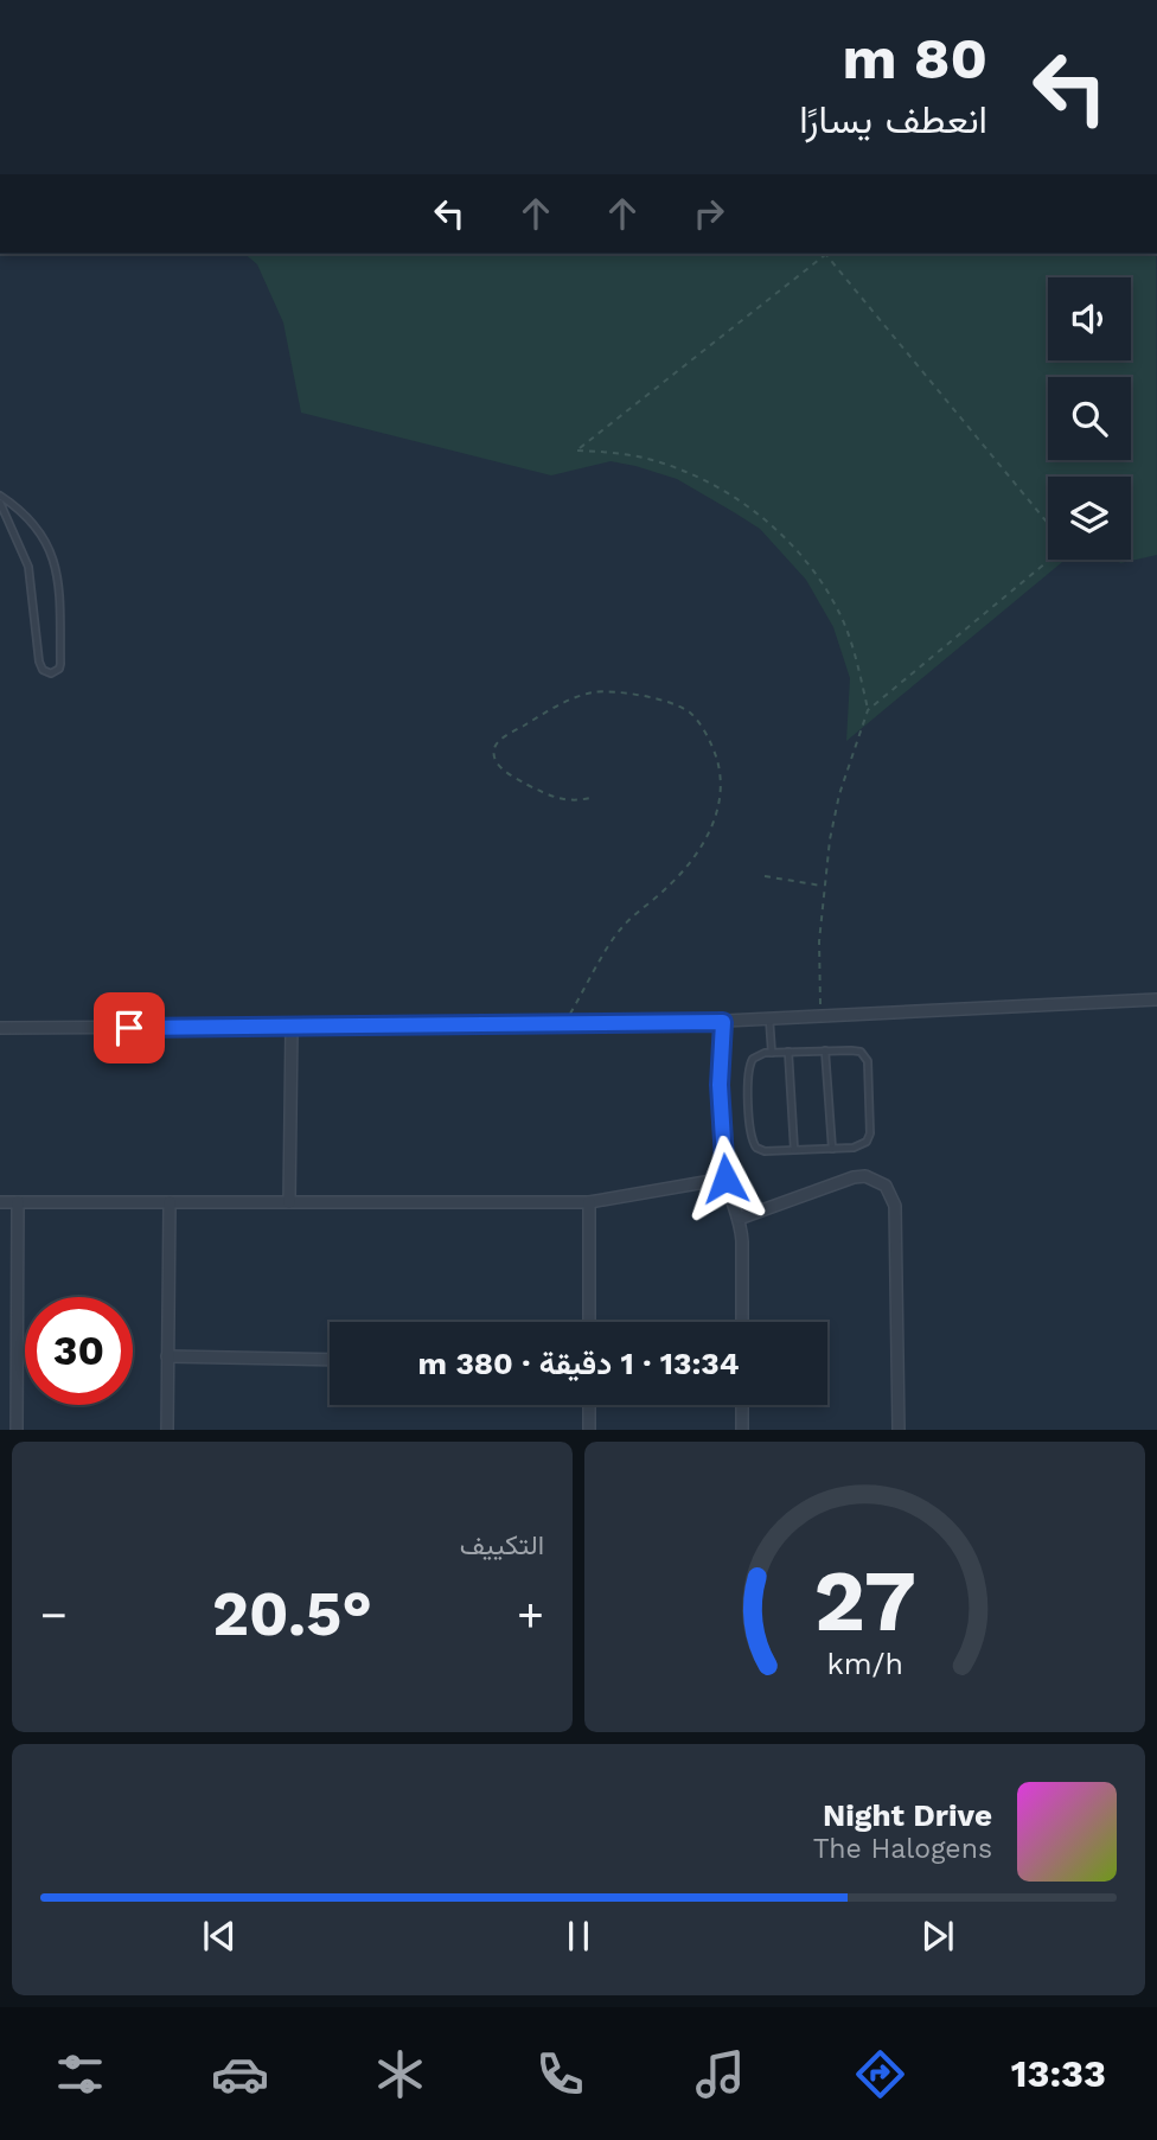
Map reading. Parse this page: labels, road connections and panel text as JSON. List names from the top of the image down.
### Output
{
  "page": {
    "turn": ["80 m", "انعطف يسارًا"],
    "limit": "30",
    "trip": "13:34 · 1 دقيقة · 380 m",
    "tile": "التكييف",
    "heat": ["−", "20.5°", "+"],
    "song": ["Night Drive", "The Halogens"],
    "tabs": "13:33",
    "gauge": ["27", "km/h"]
  }
}
